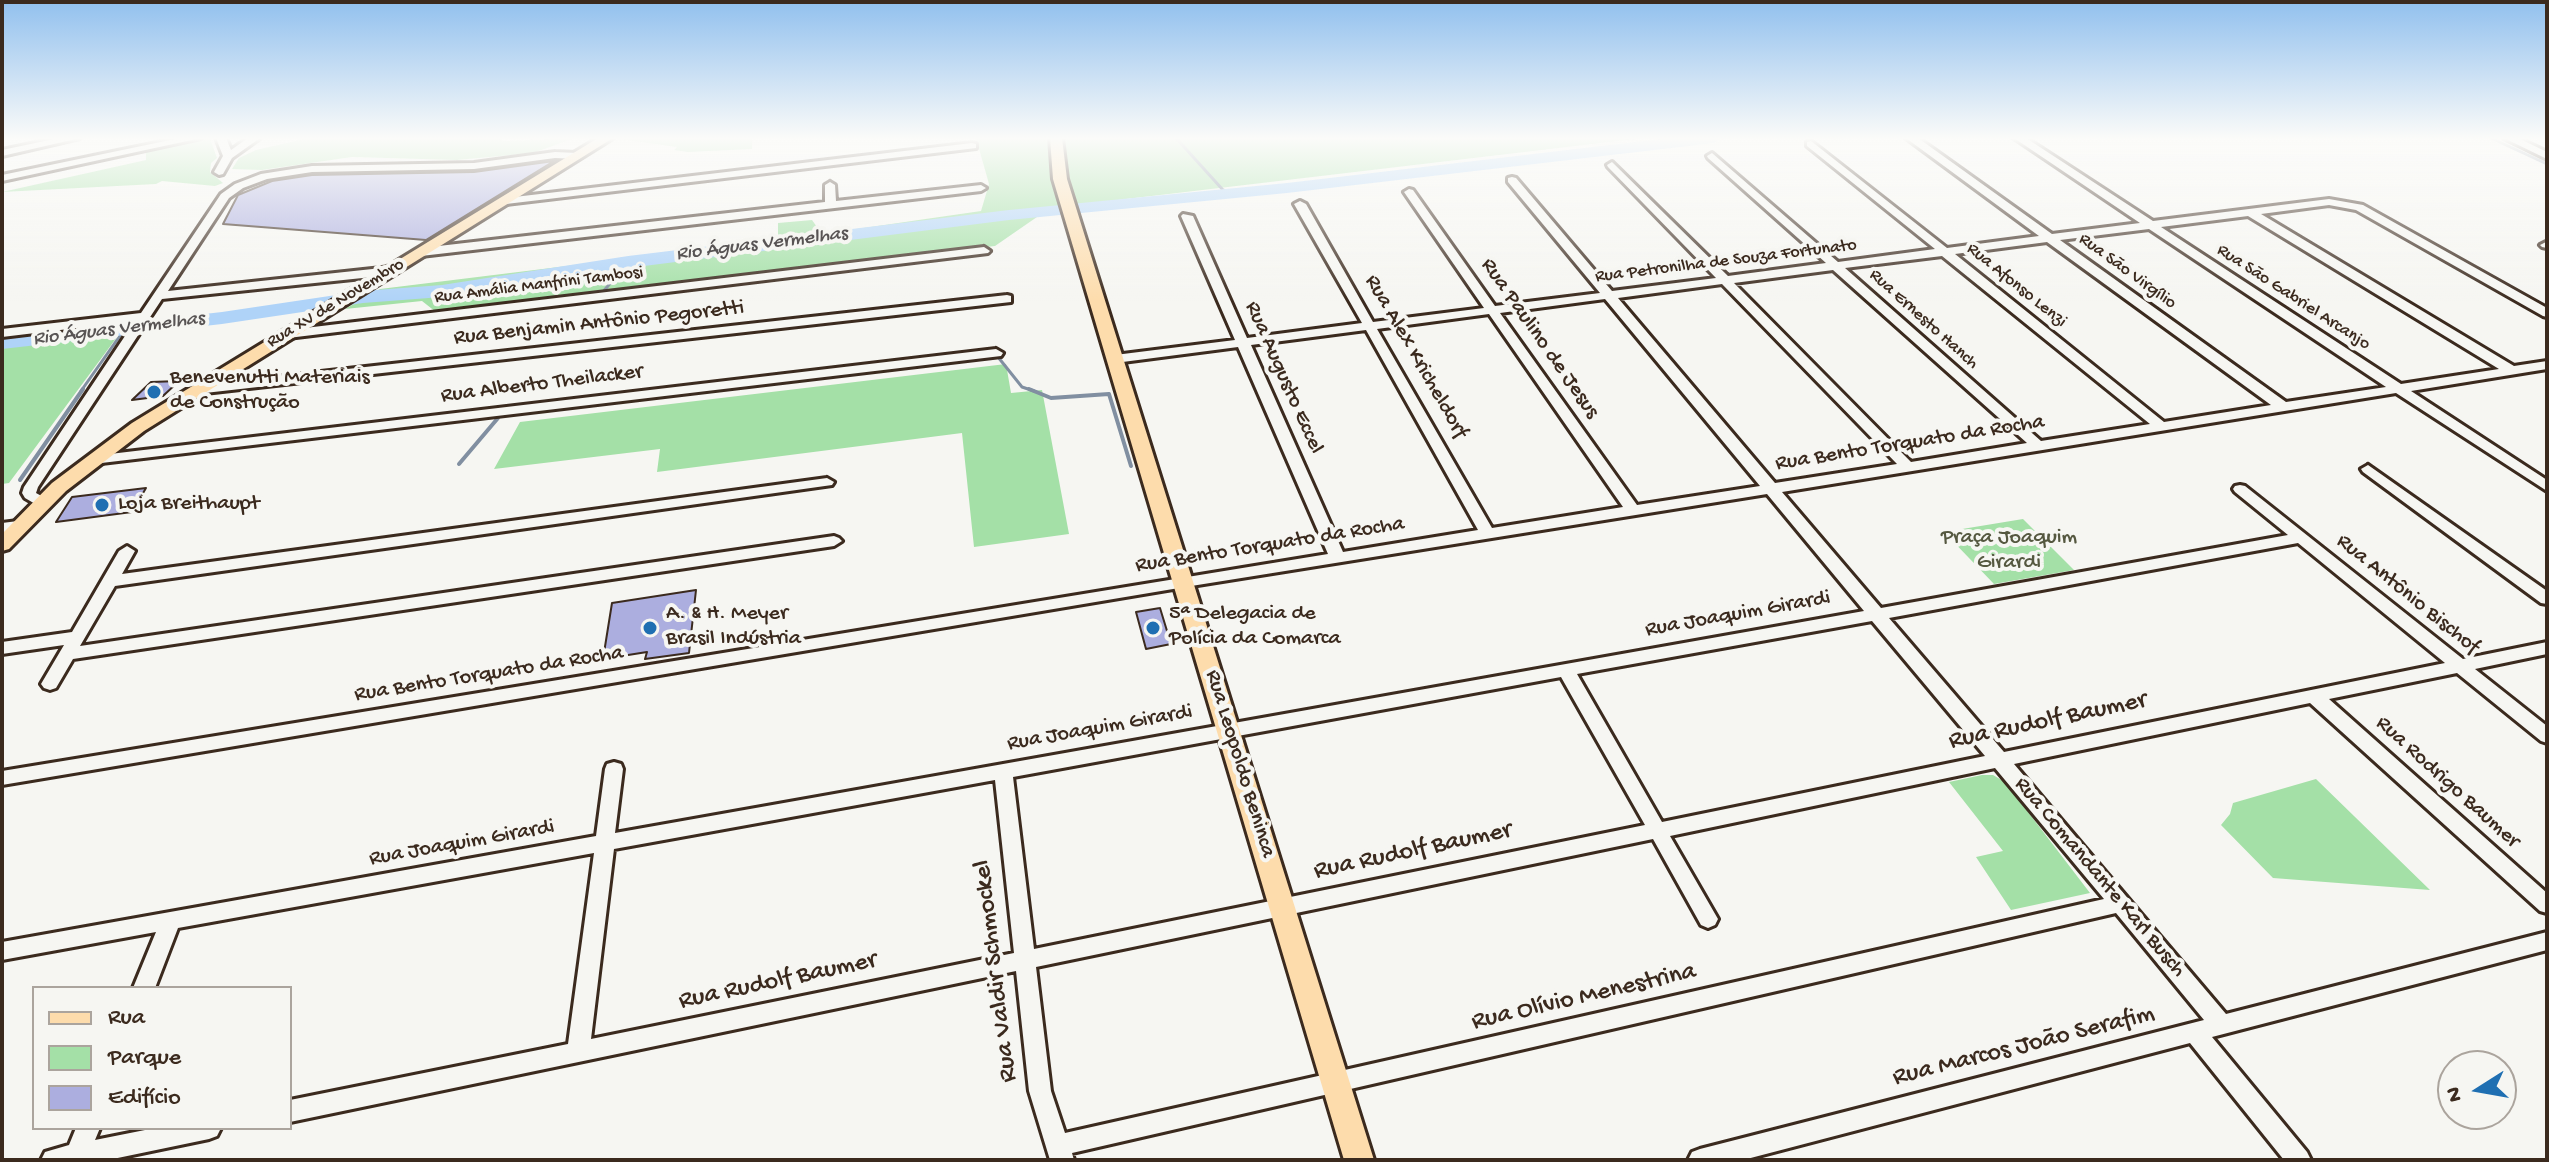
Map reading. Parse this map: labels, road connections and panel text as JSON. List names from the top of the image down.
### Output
{
  "streets": {
    "main road": ["Rua XV de Novembro", "Rua Leopoldo Beninca"],
    "street": [
      "Rua Petronilha de Souza Fortunato",
      "Rua São Virgílio",
      "Rua Amália Manfrini Tambosi",
      "Rua Afonso Lenzi",
      "Rua São Gabriel Arcanjo",
      "Rua Ernesto Hanch",
      "Rua Benjamin Antônio Pegoretti",
      "Rua Paulino de Jesus",
      "Rua Alex Kricheldorf",
      "Rua Augusto Eccel",
      "Rua Alberto Theilacker",
      "Rua Bento Torquato da Rocha",
      "Rua Antônio Bischof",
      "Rua Joaquim Girardi",
      "Rua Rudolf Baumer",
      "Rua Rodrigo Baumer",
      "Rua Comandante Karl Busch",
      "Rua Valdir Schmockel",
      "Rua Olívio Menestrina",
      "Rua Marcos João Serafim"
    ]
  },
  "crossings": [
    ["Rua Petronilha de Souza Fortunato", "Rua São Virgílio"],
    ["Rua Petronilha de Souza Fortunato", "Rua Afonso Lenzi"],
    ["Rua Petronilha de Souza Fortunato", "Rua São Gabriel Arcanjo"],
    ["Rua Petronilha de Souza Fortunato", "Rua Ernesto Hanch"],
    ["Rua Petronilha de Souza Fortunato", "Rua Paulino de Jesus"],
    ["Rua Petronilha de Souza Fortunato", "Rua Alex Kricheldorf"],
    ["Rua Petronilha de Souza Fortunato", "Rua Augusto Eccel"],
    ["Rua Petronilha de Souza Fortunato", "Rua Leopoldo Beninca"],
    ["Rua Petronilha de Souza Fortunato", "Rua Comandante Karl Busch"],
    ["Rua São Virgílio", "Rua Bento Torquato da Rocha"],
    ["Rua Amália Manfrini Tambosi", "Rua XV de Novembro"],
    ["Rua Afonso Lenzi", "Rua Bento Torquato da Rocha"],
    ["Rua São Gabriel Arcanjo", "Rua Bento Torquato da Rocha"],
    ["Rua XV de Novembro", "Rua Benjamin Antônio Pegoretti"],
    ["Rua XV de Novembro", "Rua Alberto Theilacker"],
    ["Rua Ernesto Hanch", "Rua Bento Torquato da Rocha"],
    ["Rua Paulino de Jesus", "Rua Bento Torquato da Rocha"],
    ["Rua Alex Kricheldorf", "Rua Bento Torquato da Rocha"],
    ["Rua Augusto Eccel", "Rua Bento Torquato da Rocha"],
    ["Rua Bento Torquato da Rocha", "Rua Leopoldo Beninca"],
    ["Rua Bento Torquato da Rocha", "Rua Comandante Karl Busch"],
    ["Rua Antônio Bischof", "Rua Joaquim Girardi"],
    ["Rua Antônio Bischof", "Rua Rudolf Baumer"],
    ["Rua Joaquim Girardi", "Rua Leopoldo Beninca"],
    ["Rua Joaquim Girardi", "Rua Comandante Karl Busch"],
    ["Rua Joaquim Girardi", "Rua Valdir Schmockel"],
    ["Rua Rudolf Baumer", "Rua Leopoldo Beninca"],
    ["Rua Rudolf Baumer", "Rua Rodrigo Baumer"],
    ["Rua Rudolf Baumer", "Rua Comandante Karl Busch"],
    ["Rua Rudolf Baumer", "Rua Valdir Schmockel"],
    ["Rua Leopoldo Beninca", "Rua Olívio Menestrina"],
    ["Rua Comandante Karl Busch", "Rua Olívio Menestrina"],
    ["Rua Comandante Karl Busch", "Rua Marcos João Serafim"],
    ["Rua Valdir Schmockel", "Rua Olívio Menestrina"]
  ],
  "water": ["Rio Águas Vermelhas"],
  "parks": ["Praça Joaquim Girardi"],
  "places": [
    "Benevenutti Materiais de Construção",
    "Loja Breithaupt",
    "A. & H. Meyer Brasil Indústria",
    "5ª Delegacia de Polícia da Comarca"
  ],
  "legend": ["Rua", "Parque", "Edifício"],
  "north": "left"
}
